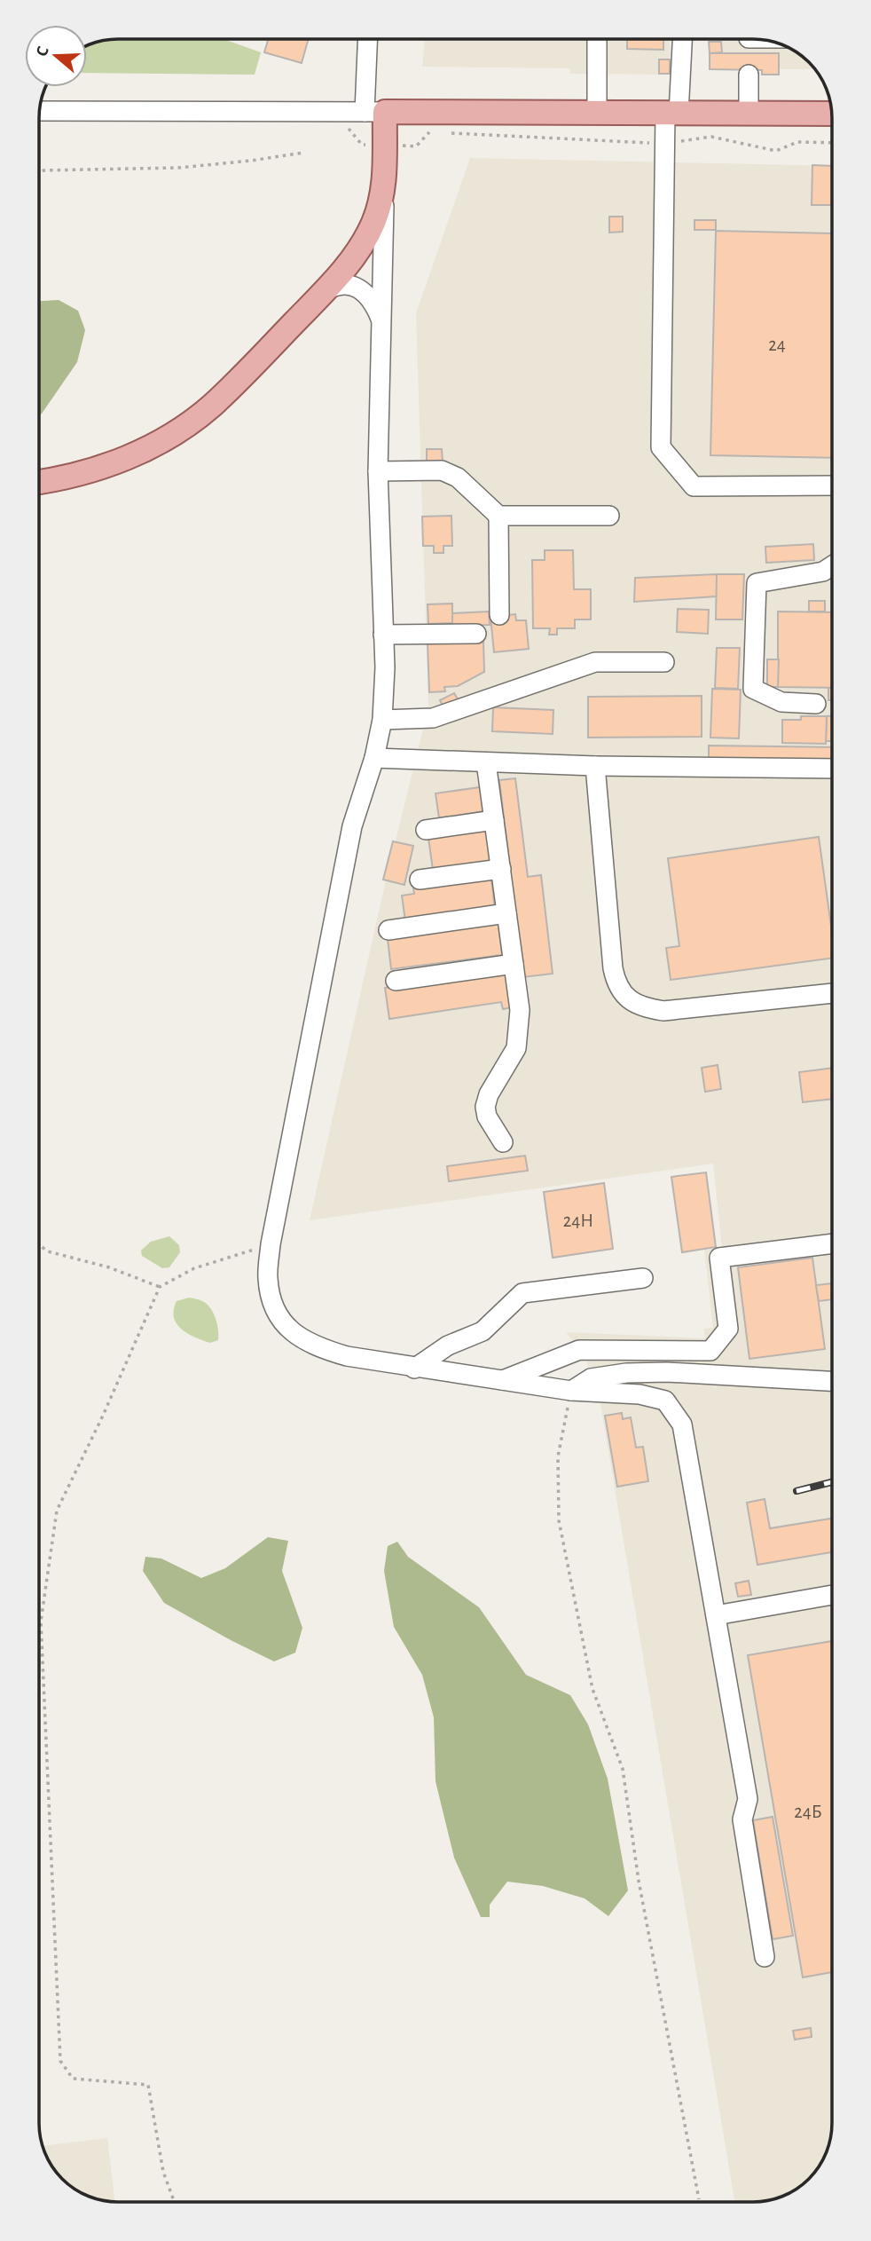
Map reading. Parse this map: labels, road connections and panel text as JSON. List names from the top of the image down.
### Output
{
  "house_numbers": ["24", "24Н", "24Б"],
  "north": "left"
}
